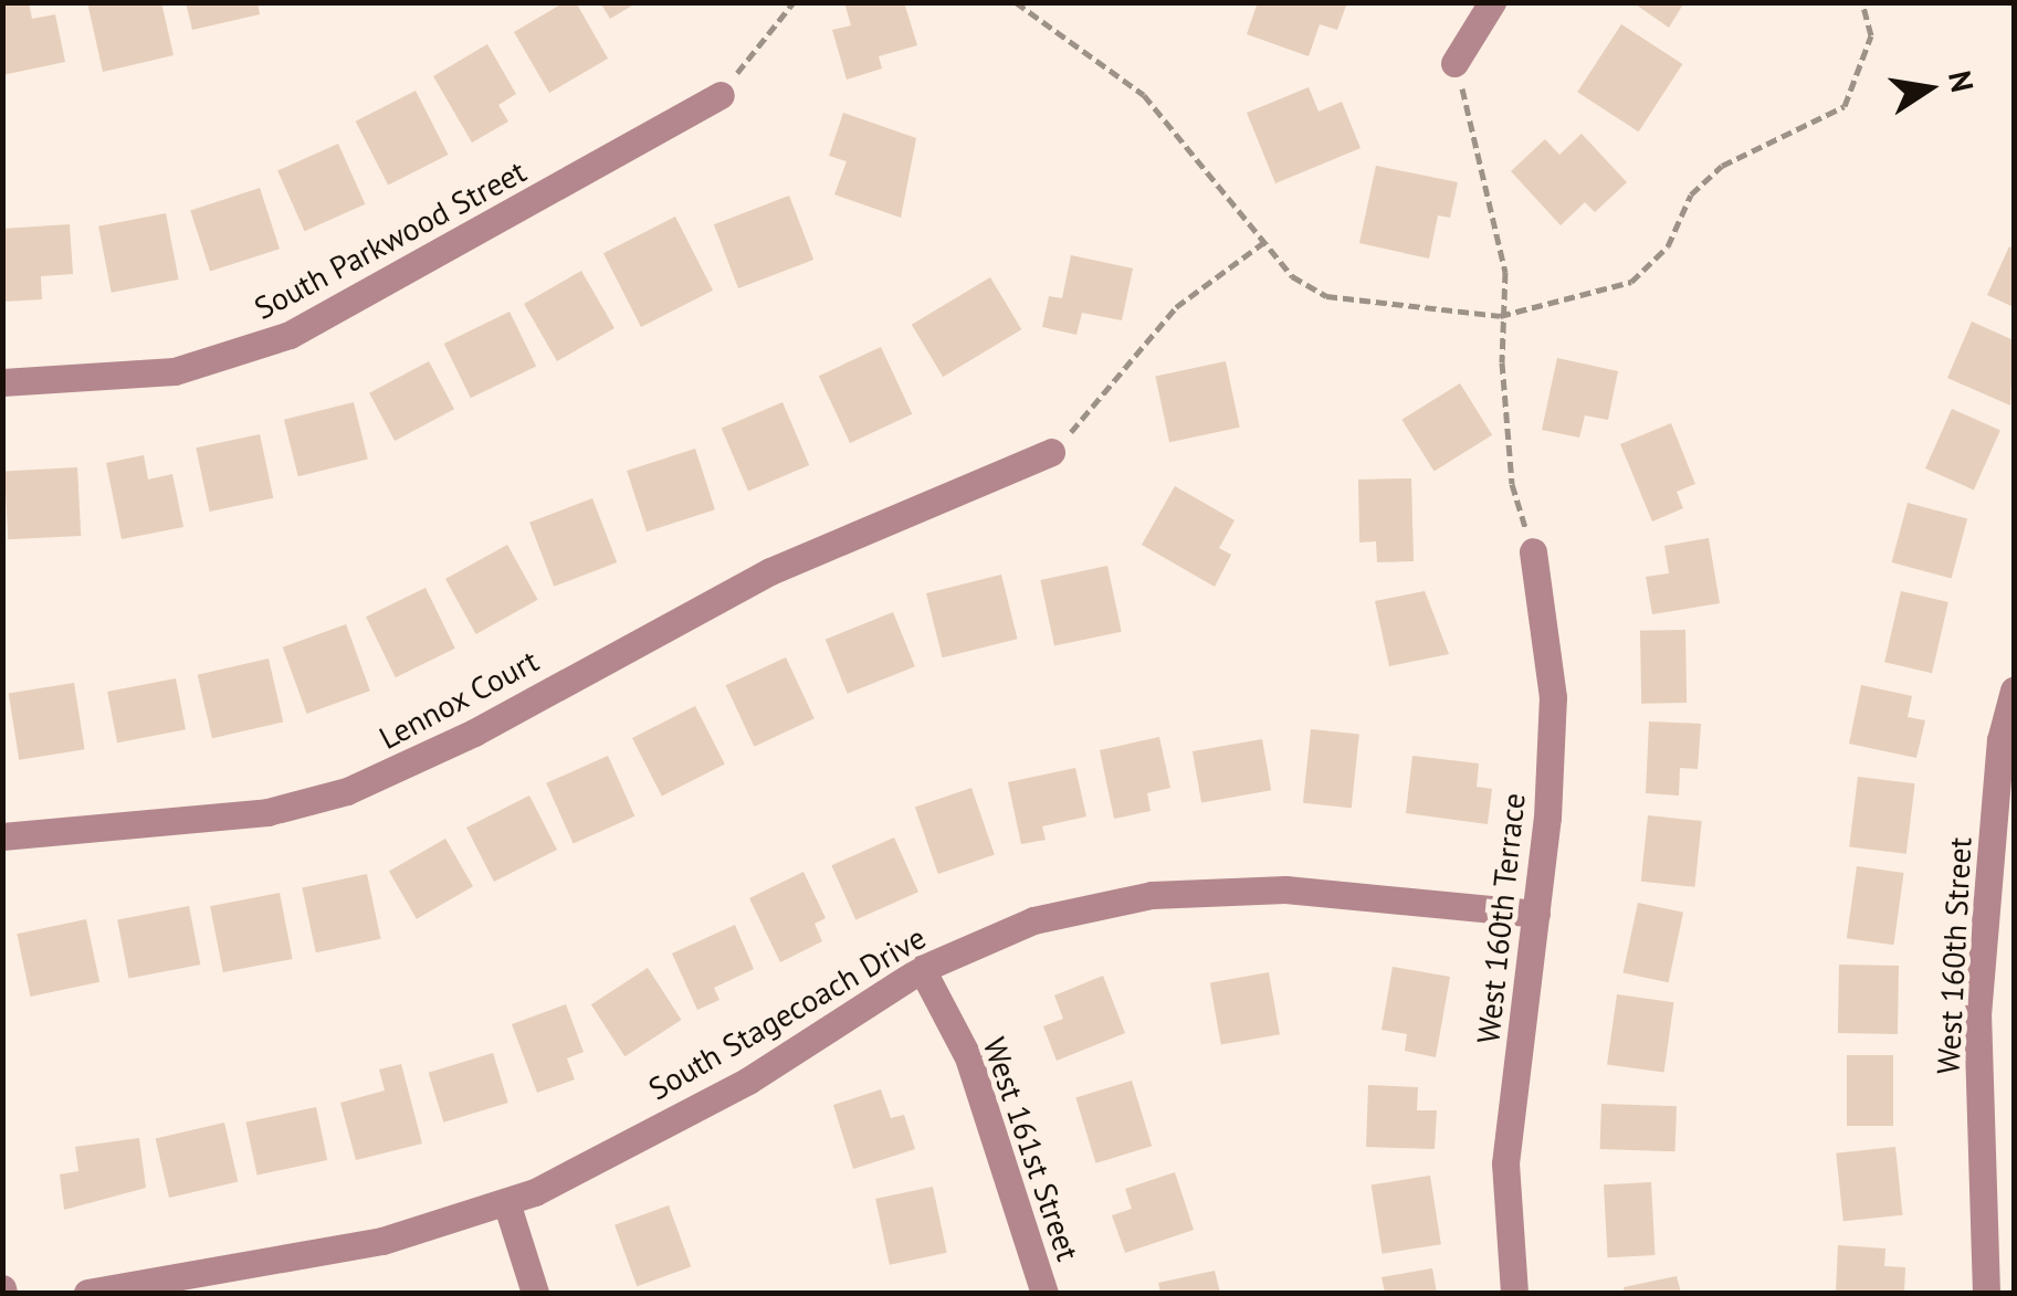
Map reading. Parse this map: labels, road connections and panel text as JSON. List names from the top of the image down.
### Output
{
  "streets": {
    "street": [
      "South Parkwood Street",
      "Lennox Court",
      "West 160th Terrace",
      "West 160th Street",
      "South Stagecoach Drive",
      "West 161st Street"
    ]
  },
  "crossings": [
    ["West 160th Terrace", "South Stagecoach Drive"],
    ["South Stagecoach Drive", "West 161st Street"]
  ],
  "north": "right"
}
